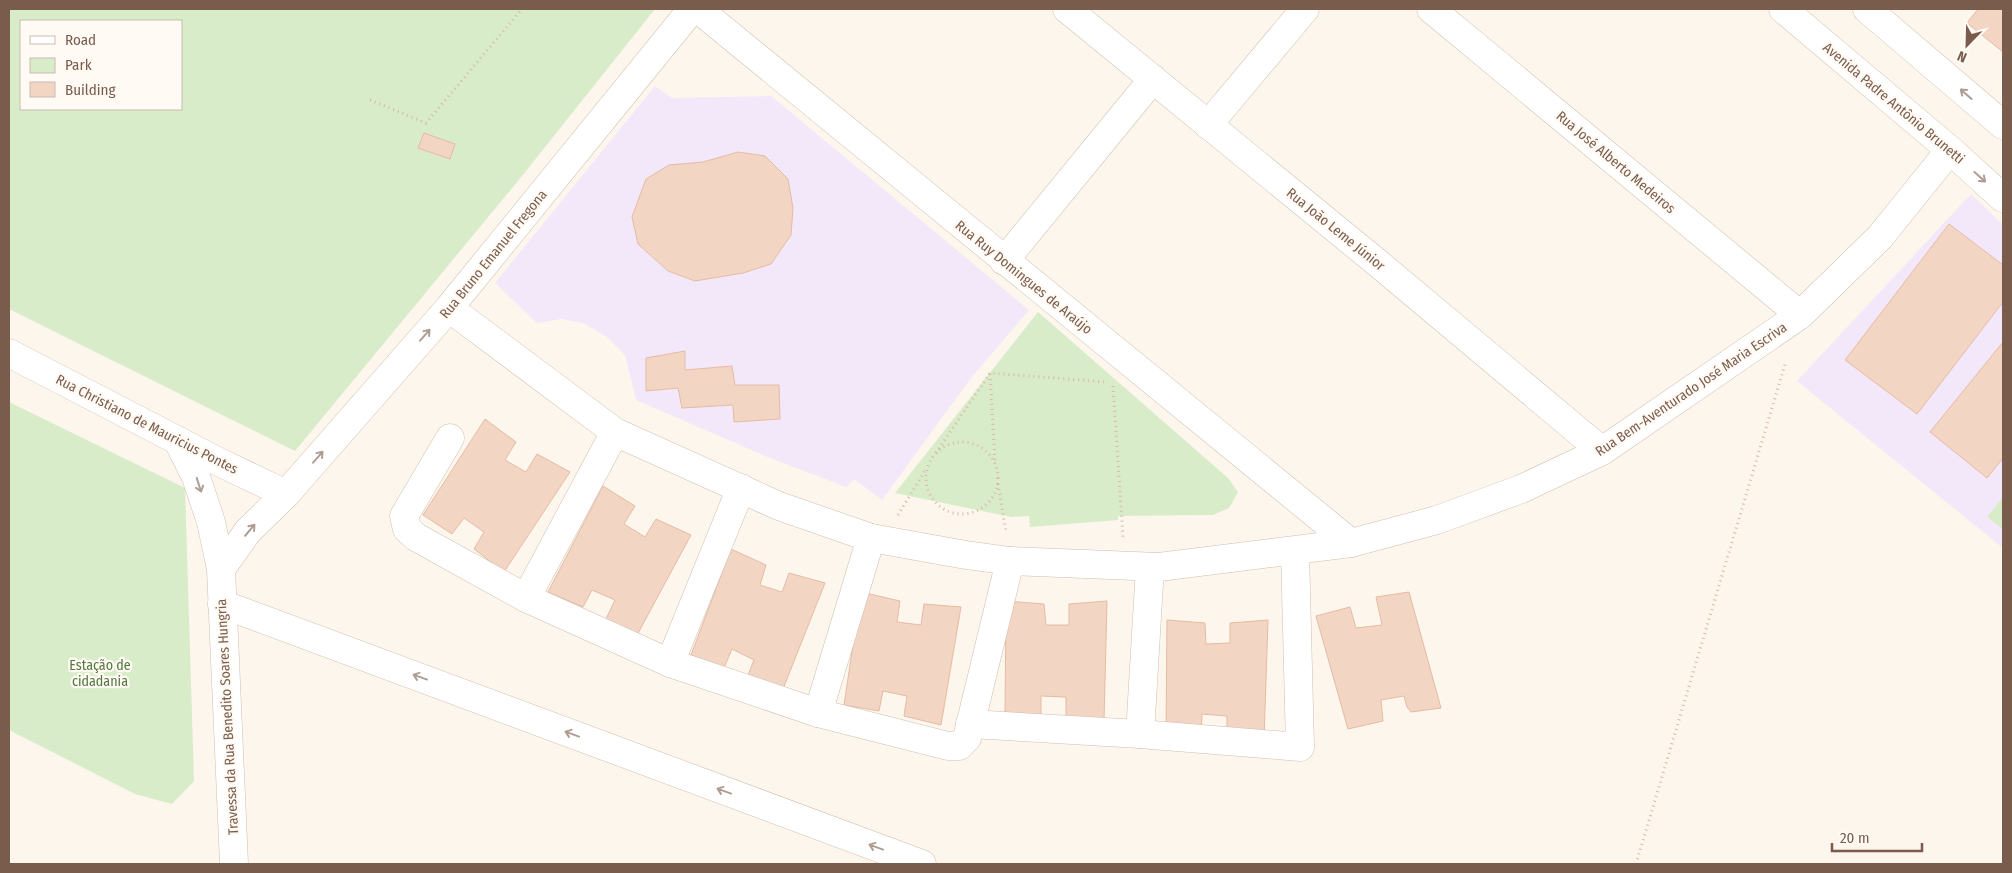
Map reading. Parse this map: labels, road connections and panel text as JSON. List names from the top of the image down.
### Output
{
  "streets": {
    "street": [
      "Avenida Padre Antônio Brunetti",
      "Rua José Alberto Medeiros",
      "Rua João Leme Júnior",
      "Rua Bruno Emanuel Fregona",
      "Rua Ruy Domingues de Araújo",
      "Rua Bem-Aventurado José Maria Escriva",
      "Rua Christiano de Mauricius Pontes",
      "Travessa da Rua Benedito Soares Hungria"
    ]
  },
  "crossings": [
    ["Avenida Padre Antônio Brunetti", "Rua Bem-Aventurado José Maria Escriva"],
    ["Rua José Alberto Medeiros", "Rua Bem-Aventurado José Maria Escriva"],
    ["Rua João Leme Júnior", "Rua Bem-Aventurado José Maria Escriva"],
    ["Rua Bruno Emanuel Fregona", "Rua Bem-Aventurado José Maria Escriva"],
    ["Rua Bruno Emanuel Fregona", "Rua Christiano de Mauricius Pontes"],
    ["Rua Bruno Emanuel Fregona", "Travessa da Rua Benedito Soares Hungria"],
    ["Rua Ruy Domingues de Araújo", "Rua Bem-Aventurado José Maria Escriva"],
    ["Rua Christiano de Mauricius Pontes", "Travessa da Rua Benedito Soares Hungria"]
  ],
  "parks": ["Estação de cidadania"],
  "legend": ["Road", "Park", "Building"],
  "scale_bar": "20 m",
  "north": "bottom left"
}
